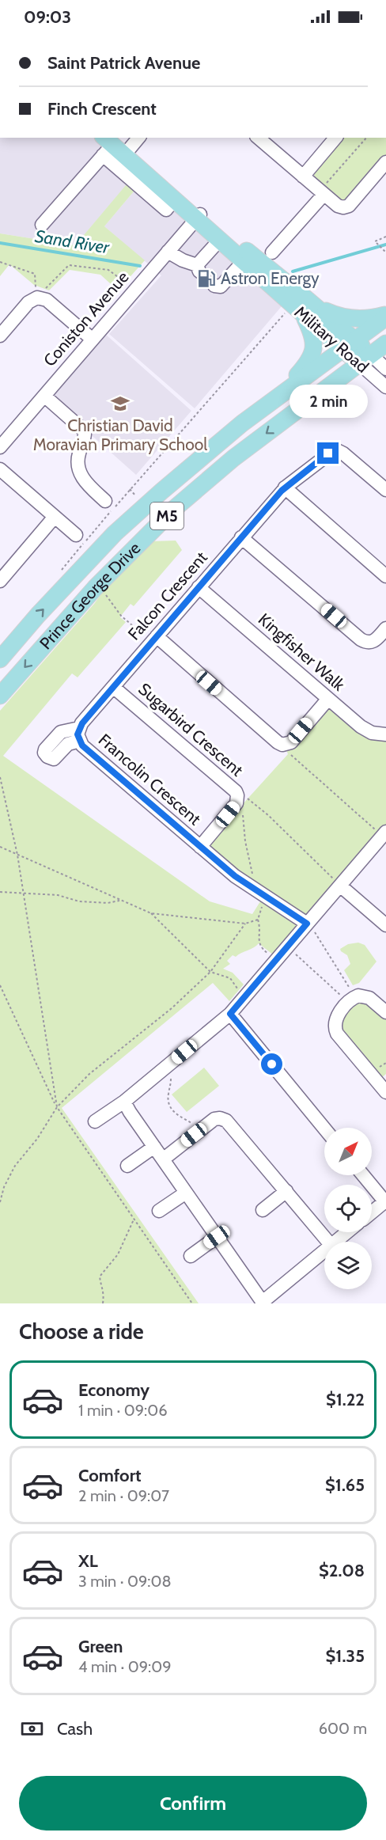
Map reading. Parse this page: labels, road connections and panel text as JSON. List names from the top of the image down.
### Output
{
  "streets": {
    "main road": ["Military Road", "M5", "Prince George Drive"],
    "street": [
      "Coniston Avenue",
      "Falcon Crescent",
      "Kingfisher Walk",
      "Sugarbird Crescent",
      "Francolin Crescent"
    ]
  },
  "crossings": [
    ["Coniston Avenue", "Military Road"],
    ["Military Road", "Prince George Drive"],
    ["Falcon Crescent", "Kingfisher Walk"],
    ["Falcon Crescent", "Sugarbird Crescent"],
    ["Falcon Crescent", "Francolin Crescent"],
    ["Sugarbird Crescent", "Francolin Crescent"]
  ],
  "water": ["Sand River"],
  "places": {
    "fuel station": ["Astron Energy"],
    "school or university": ["Christian David Moravian Primary School"]
  },
  "north": "top right",
  "page": {
    "status": "09:03",
    "banner": ["Saint Patrick Avenue", "Finch Crescent"],
    "bubble": "2 min",
    "heading": "Choose a ride",
    "list": [
      {
        "name": "Economy",
        "note": "1 min · 09:06",
        "value": "$1.22"
      },
      {
        "name": "Comfort",
        "note": "2 min · 09:07",
        "value": "$1.65"
      },
      {
        "name": "XL",
        "note": "3 min · 09:08",
        "value": "$2.08"
      },
      {
        "name": "Green",
        "note": "4 min · 09:09",
        "value": "$1.35"
      }
    ],
    "pay": ["Cash", "600 m"],
    "buttons": "Confirm"
  }
}
